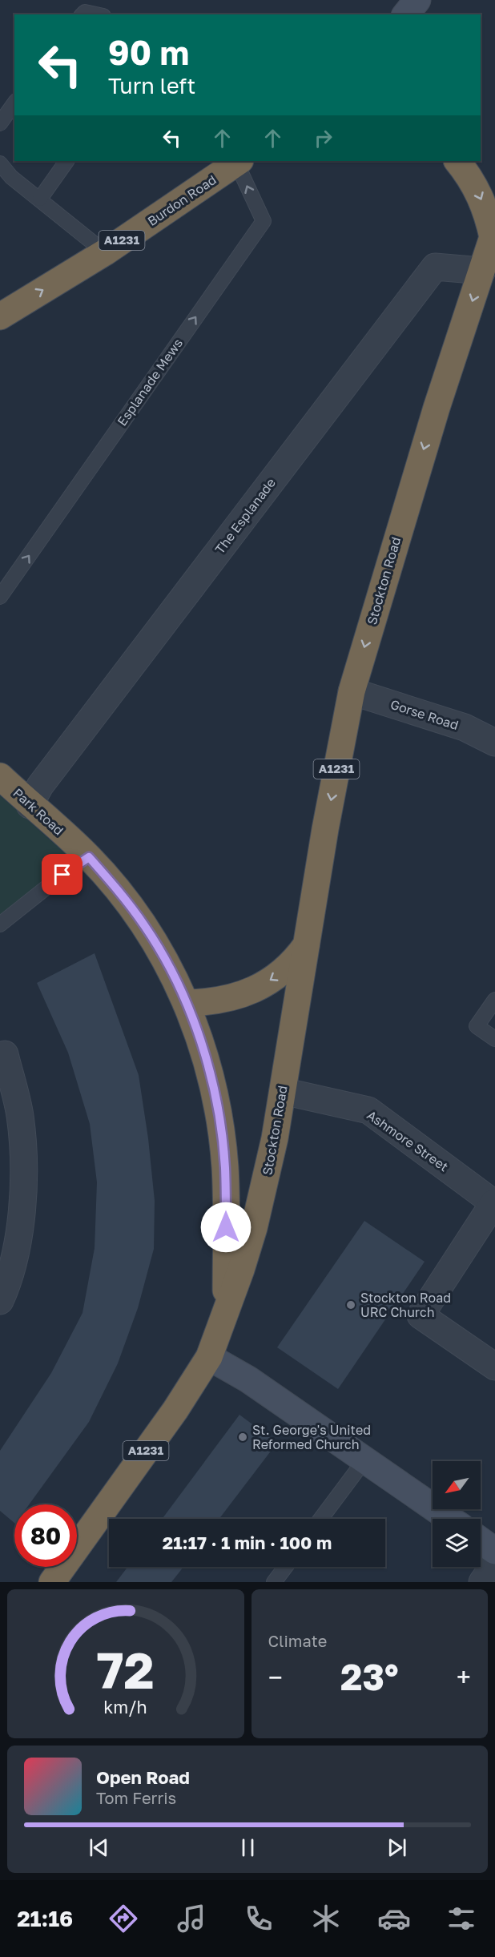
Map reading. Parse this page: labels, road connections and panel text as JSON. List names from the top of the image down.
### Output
{
  "streets": {
    "highway": [
      "Burdon Road",
      "A1231",
      "Stockton Road",
      "Park Road"
    ],
    "street": ["The Esplanade", "Gorse Road", "Ashmore Street"],
    "lane": ["Esplanade Mews"]
  },
  "crossings": [
    ["Burdon Road", "Esplanade Mews"],
    ["A1231", "Stockton Road"],
    ["The Esplanade", "Stockton Road"],
    ["The Esplanade", "Park Road"],
    ["Stockton Road", "Gorse Road"],
    ["Stockton Road", "Park Road"],
    ["Stockton Road", "Ashmore Street"]
  ],
  "one_way": ["Burdon Road", "Esplanade Mews"],
  "places": ["Stockton Road URC Church", "St. George's United Reformed Church"],
  "north": "bottom left",
  "page": {
    "turn": ["90 m", "Turn left"],
    "limit": "80",
    "trip": "21:17 · 1 min · 100 m",
    "tile": "Climate",
    "heat": ["−", "23°", "+"],
    "song": ["Open Road", "Tom Ferris"],
    "tabs": "21:16",
    "gauge": ["72", "km/h"]
  }
}
